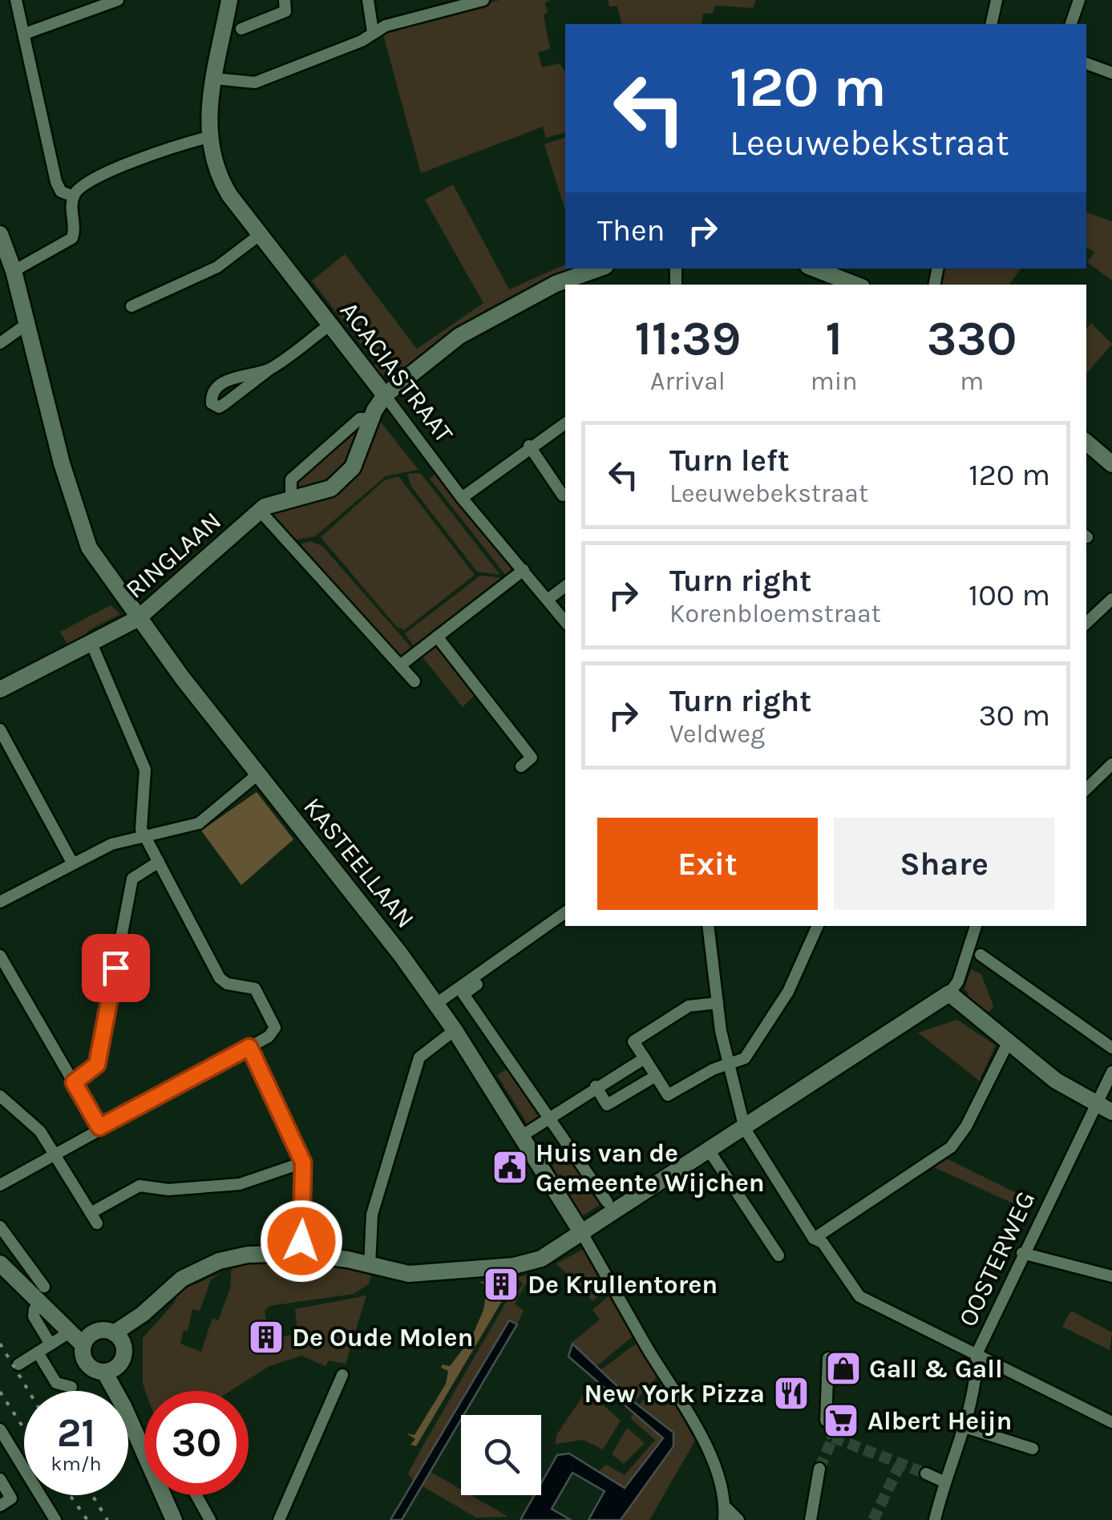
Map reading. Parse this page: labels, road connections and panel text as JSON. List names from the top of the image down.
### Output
{
  "streets": {
    "street": [
      "ACACIASTRAAT",
      "RINGLAAN",
      "KASTEELLAAN",
      "OOSTERWEG"
    ]
  },
  "crossings": [
    ["ACACIASTRAAT", "RINGLAAN"],
    ["RINGLAAN", "KASTEELLAAN"]
  ],
  "places": {
    "public building": ["Huis van de Gemeente Wijchen"],
    "building": ["De Krullentoren", "De Oude Molen"],
    "shop": ["Gall & Gall"],
    "restaurant": ["New York Pizza"],
    "supermarket": ["Albert Heijn"]
  },
  "page": {
    "turn": ["120 m", "Leeuwebekstraat"],
    "then": "Then",
    "eta": [
      "11:39",
      "Arrival",
      "1",
      "min",
      "330",
      "m"
    ],
    "list": [
      {
        "name": "Turn left",
        "note": "Leeuwebekstraat",
        "value": "120 m"
      },
      {
        "name": "Turn right",
        "note": "Korenbloemstraat",
        "value": "100 m"
      },
      {
        "name": "Turn right",
        "note": "Veldweg",
        "value": "30 m"
      }
    ],
    "buttons": ["Exit", "Share"],
    "speed": "21 km/h",
    "limit": "30"
  }
}
